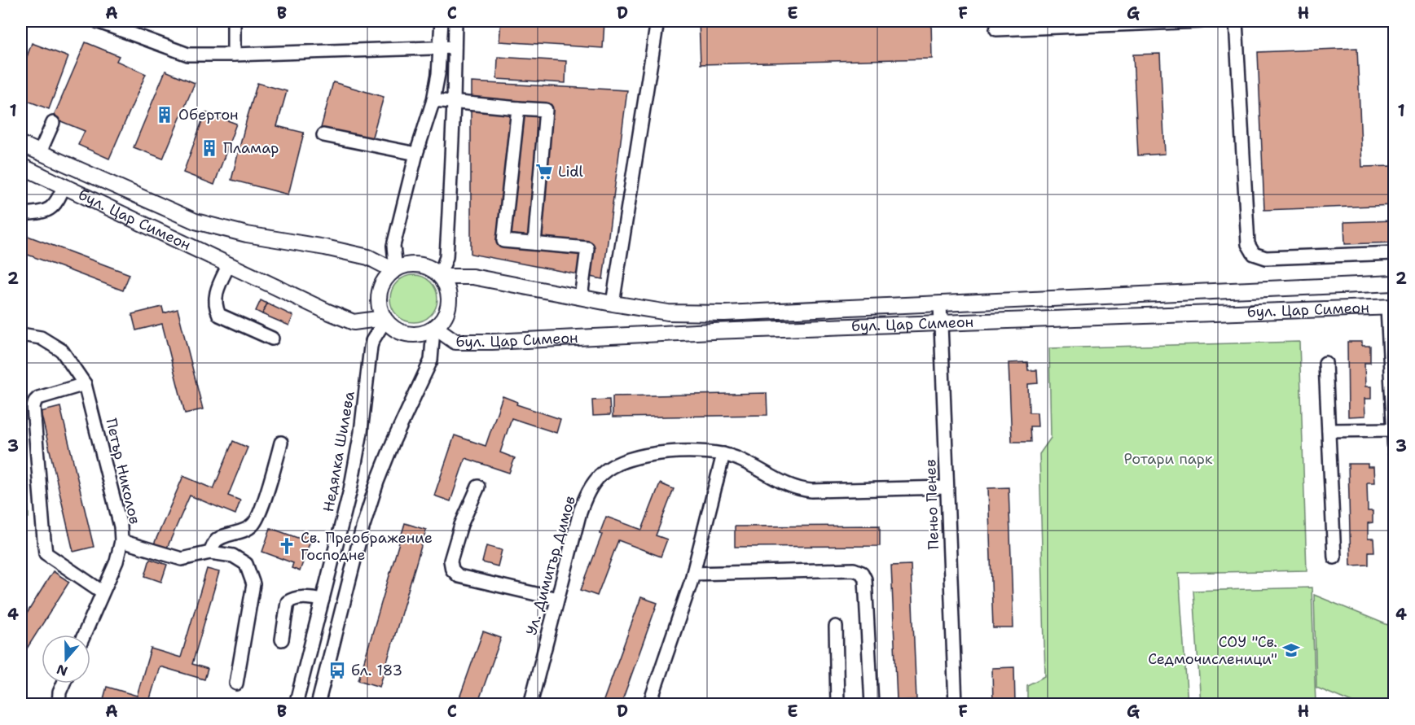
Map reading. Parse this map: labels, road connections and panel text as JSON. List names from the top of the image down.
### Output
{
  "streets": {
    "main road": ["бул. Цар Симеон"],
    "street": [
      "Недялка Шилева",
      "Петър Николов",
      "Пеньо Пенев",
      "Ул. Димитър Димов"
    ]
  },
  "crossings": [
    ["бул. Цар Симеон", "Недялка Шилева"],
    ["бул. Цар Симеон", "Пеньо Пенев"],
    ["Пеньо Пенев", "Ул. Димитър Димов"]
  ],
  "parks": ["Ротари парк"],
  "places": {
    "building": ["Обертон", "Пламар"],
    "supermarket": ["Lidl"],
    "church": ["Св. Преображение Господне"],
    "school or university": ["СОУ \"Св. Седмочисленици\""],
    "bus stop": ["бл. 183"]
  },
  "north": "bottom",
  "grid": {
    "columns": [
      "A",
      "B",
      "C",
      "D",
      "E",
      "F",
      "G",
      "H"
    ],
    "rows": [
      "1",
      "2",
      "3",
      "4"
    ]
  }
}
